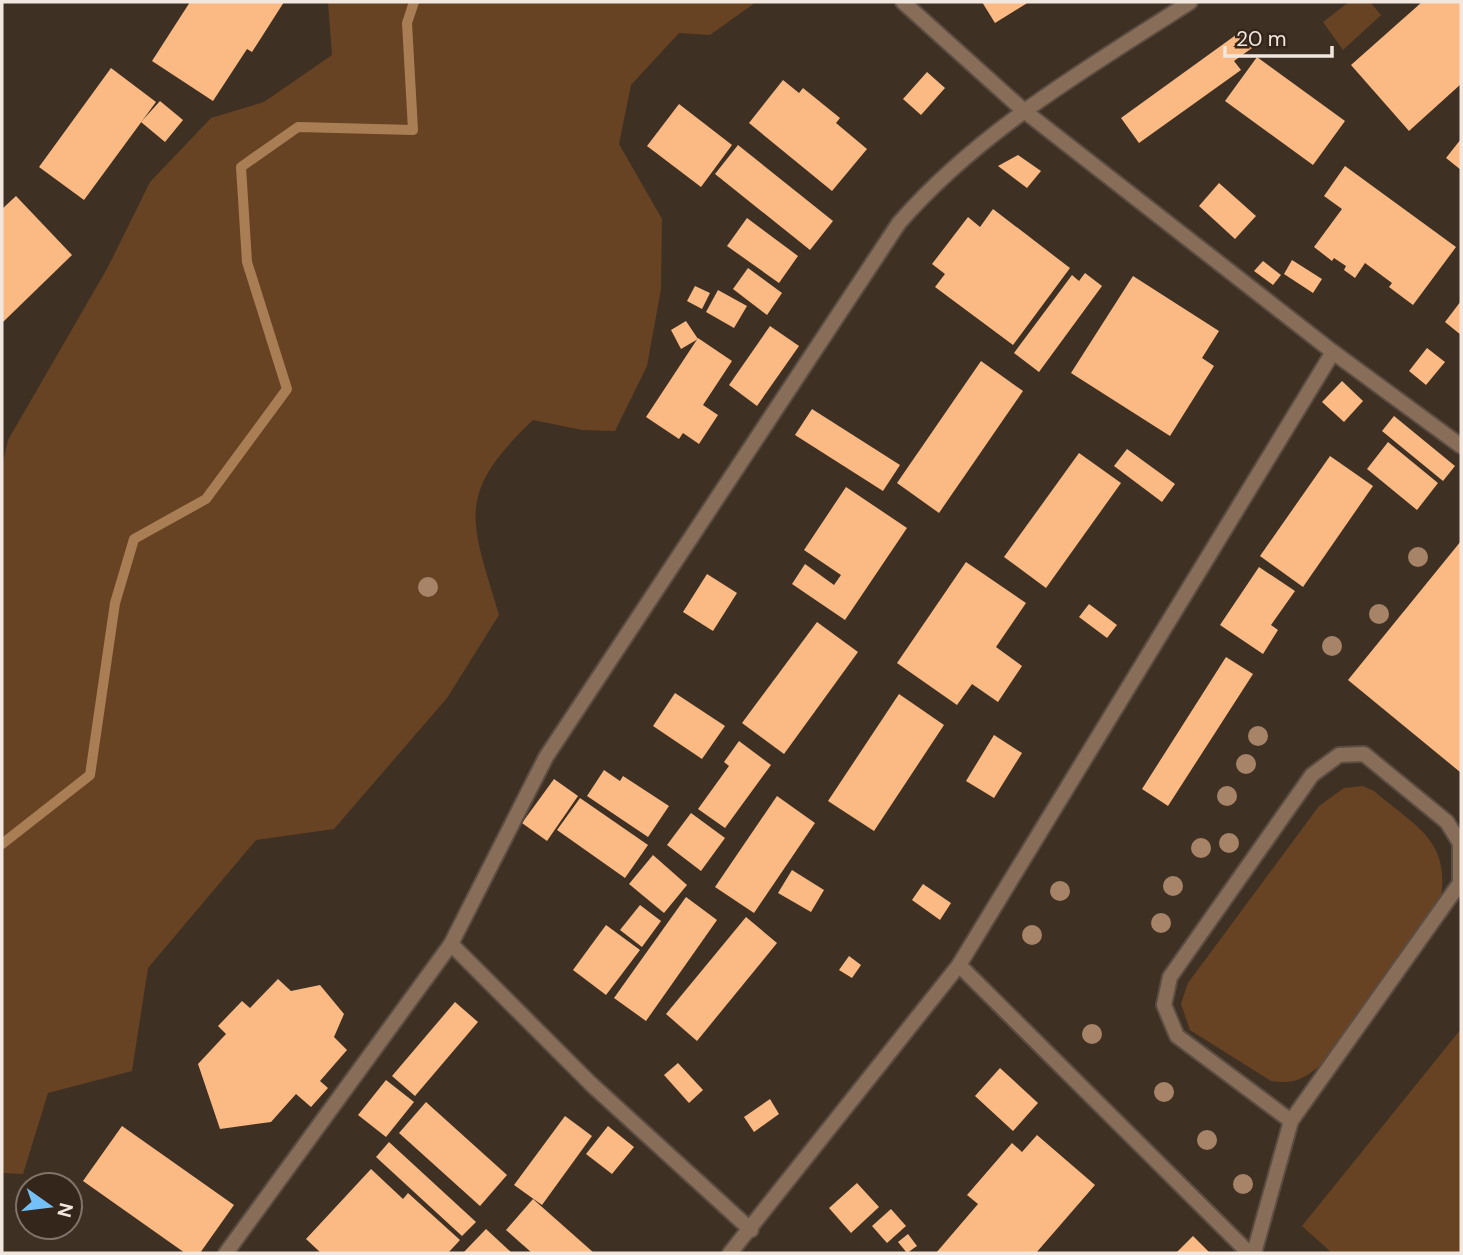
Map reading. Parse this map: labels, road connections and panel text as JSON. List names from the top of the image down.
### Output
{
  "scale_bar": "20 m",
  "north": "right"
}
